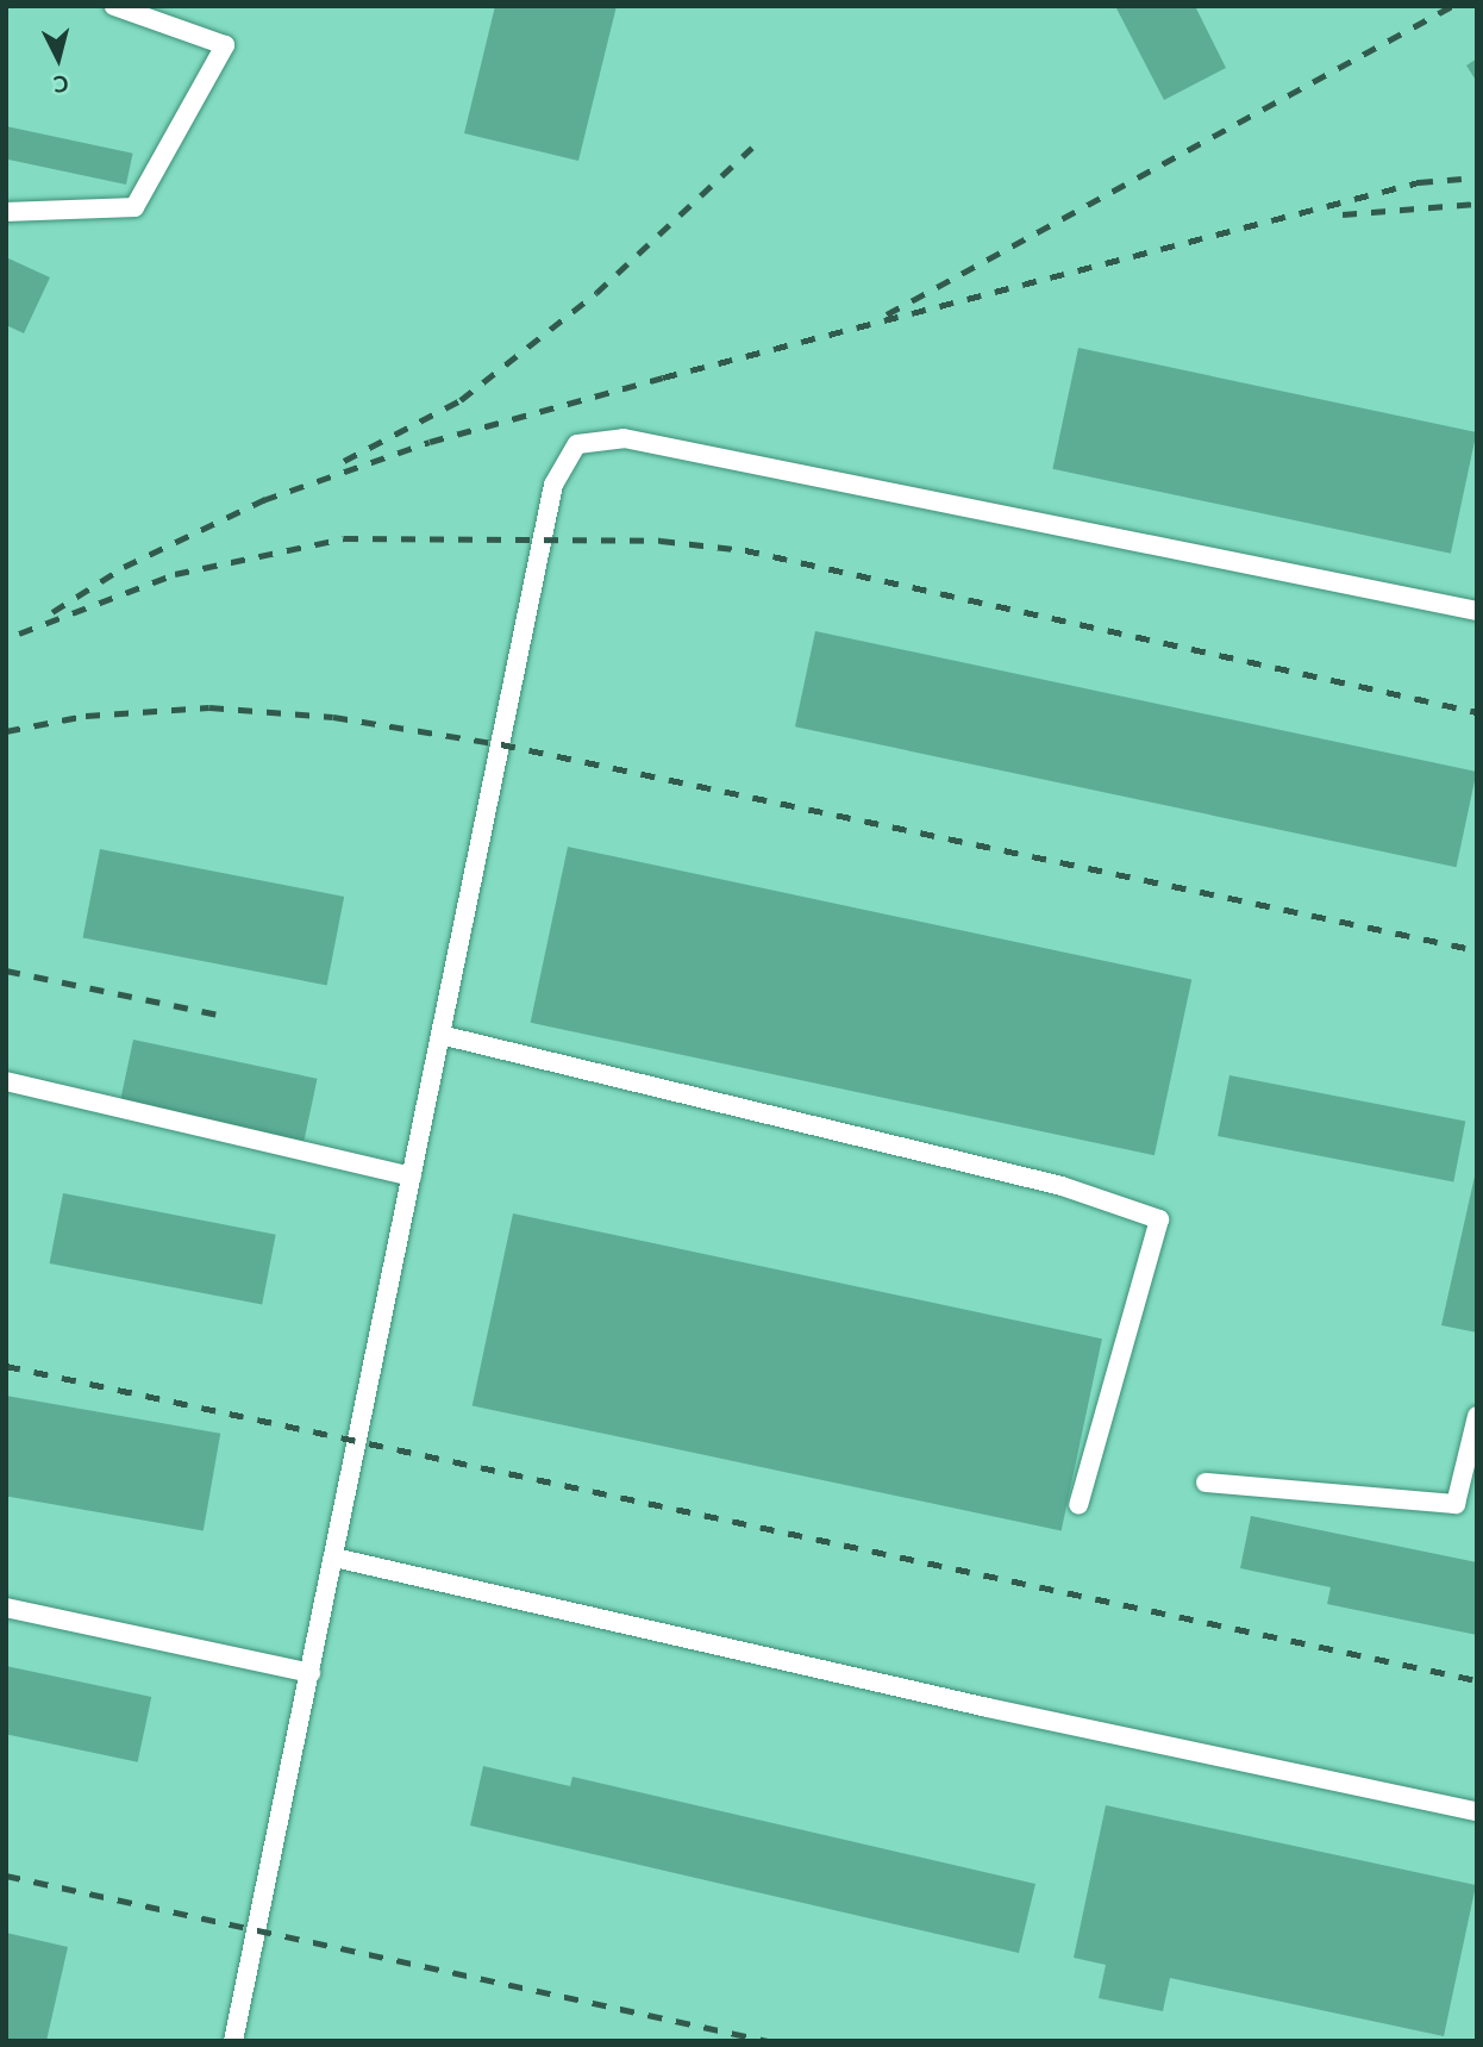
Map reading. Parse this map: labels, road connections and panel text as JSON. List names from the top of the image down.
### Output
{
  "north": "bottom"
}
